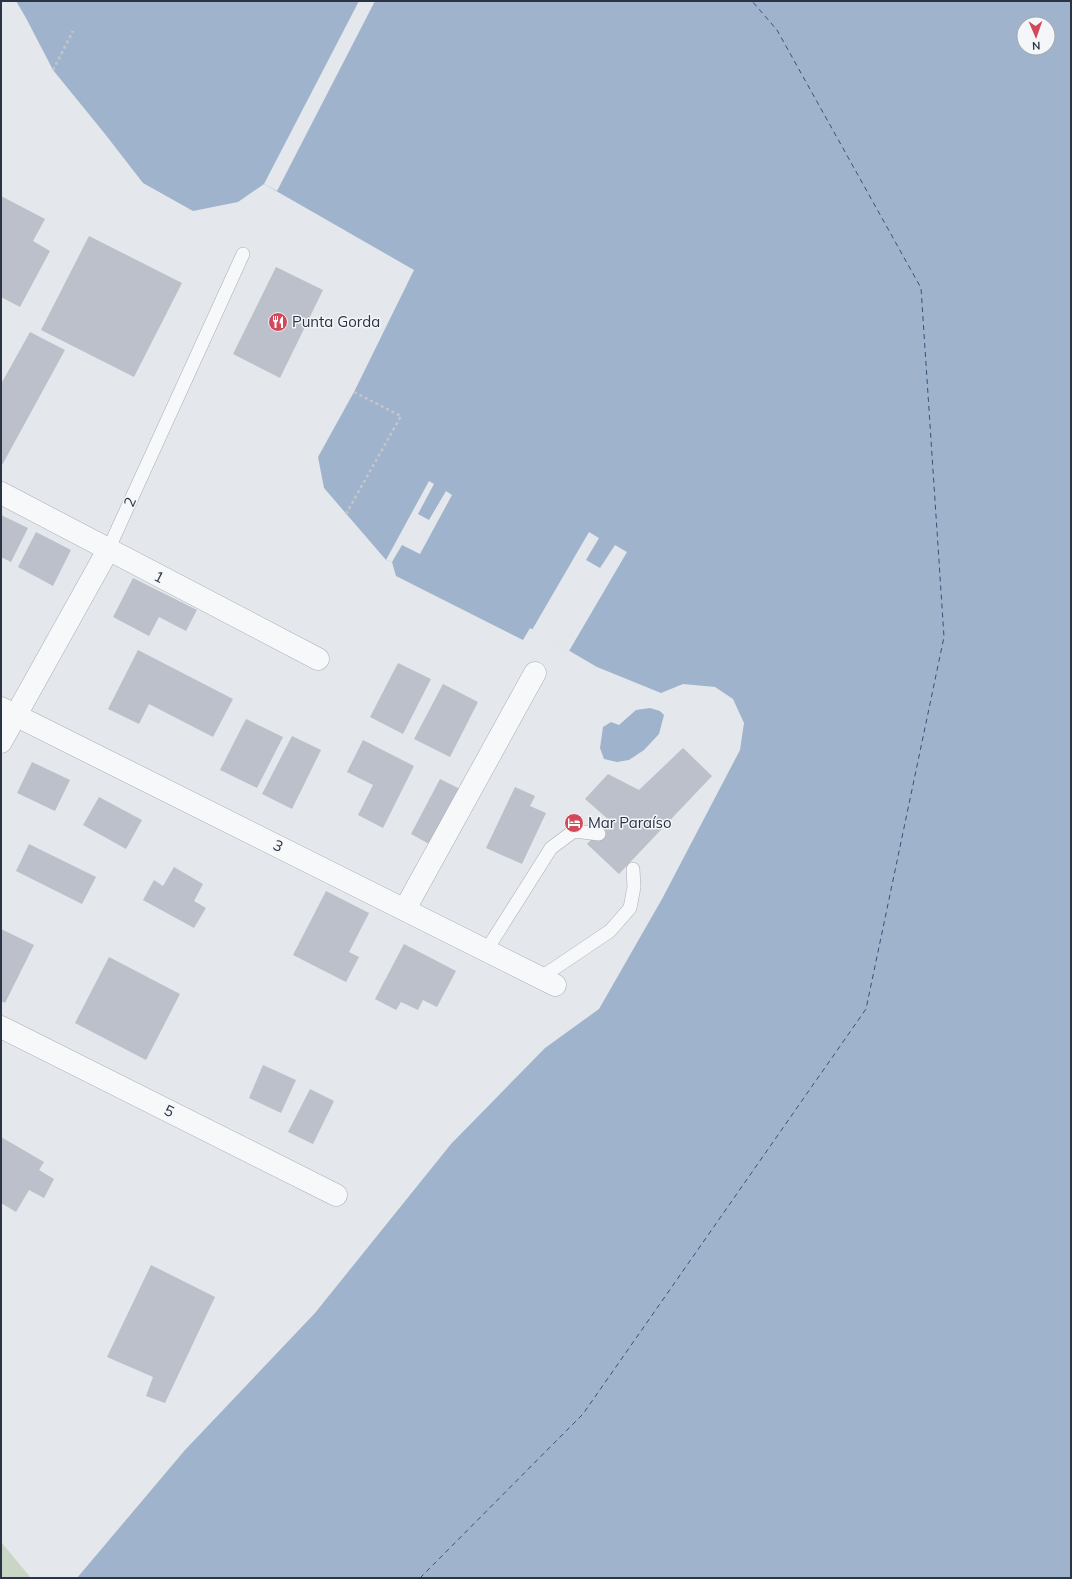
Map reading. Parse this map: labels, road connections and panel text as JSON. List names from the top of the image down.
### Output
{
  "streets": {
    "street": [
      "2",
      "1",
      "3",
      "5"
    ]
  },
  "crossings": [
    ["2", "1"],
    ["2", "3"]
  ],
  "places": {
    "restaurant": ["Punta Gorda"],
    "hotel": ["Mar Paraíso"]
  },
  "north": "bottom"
}
